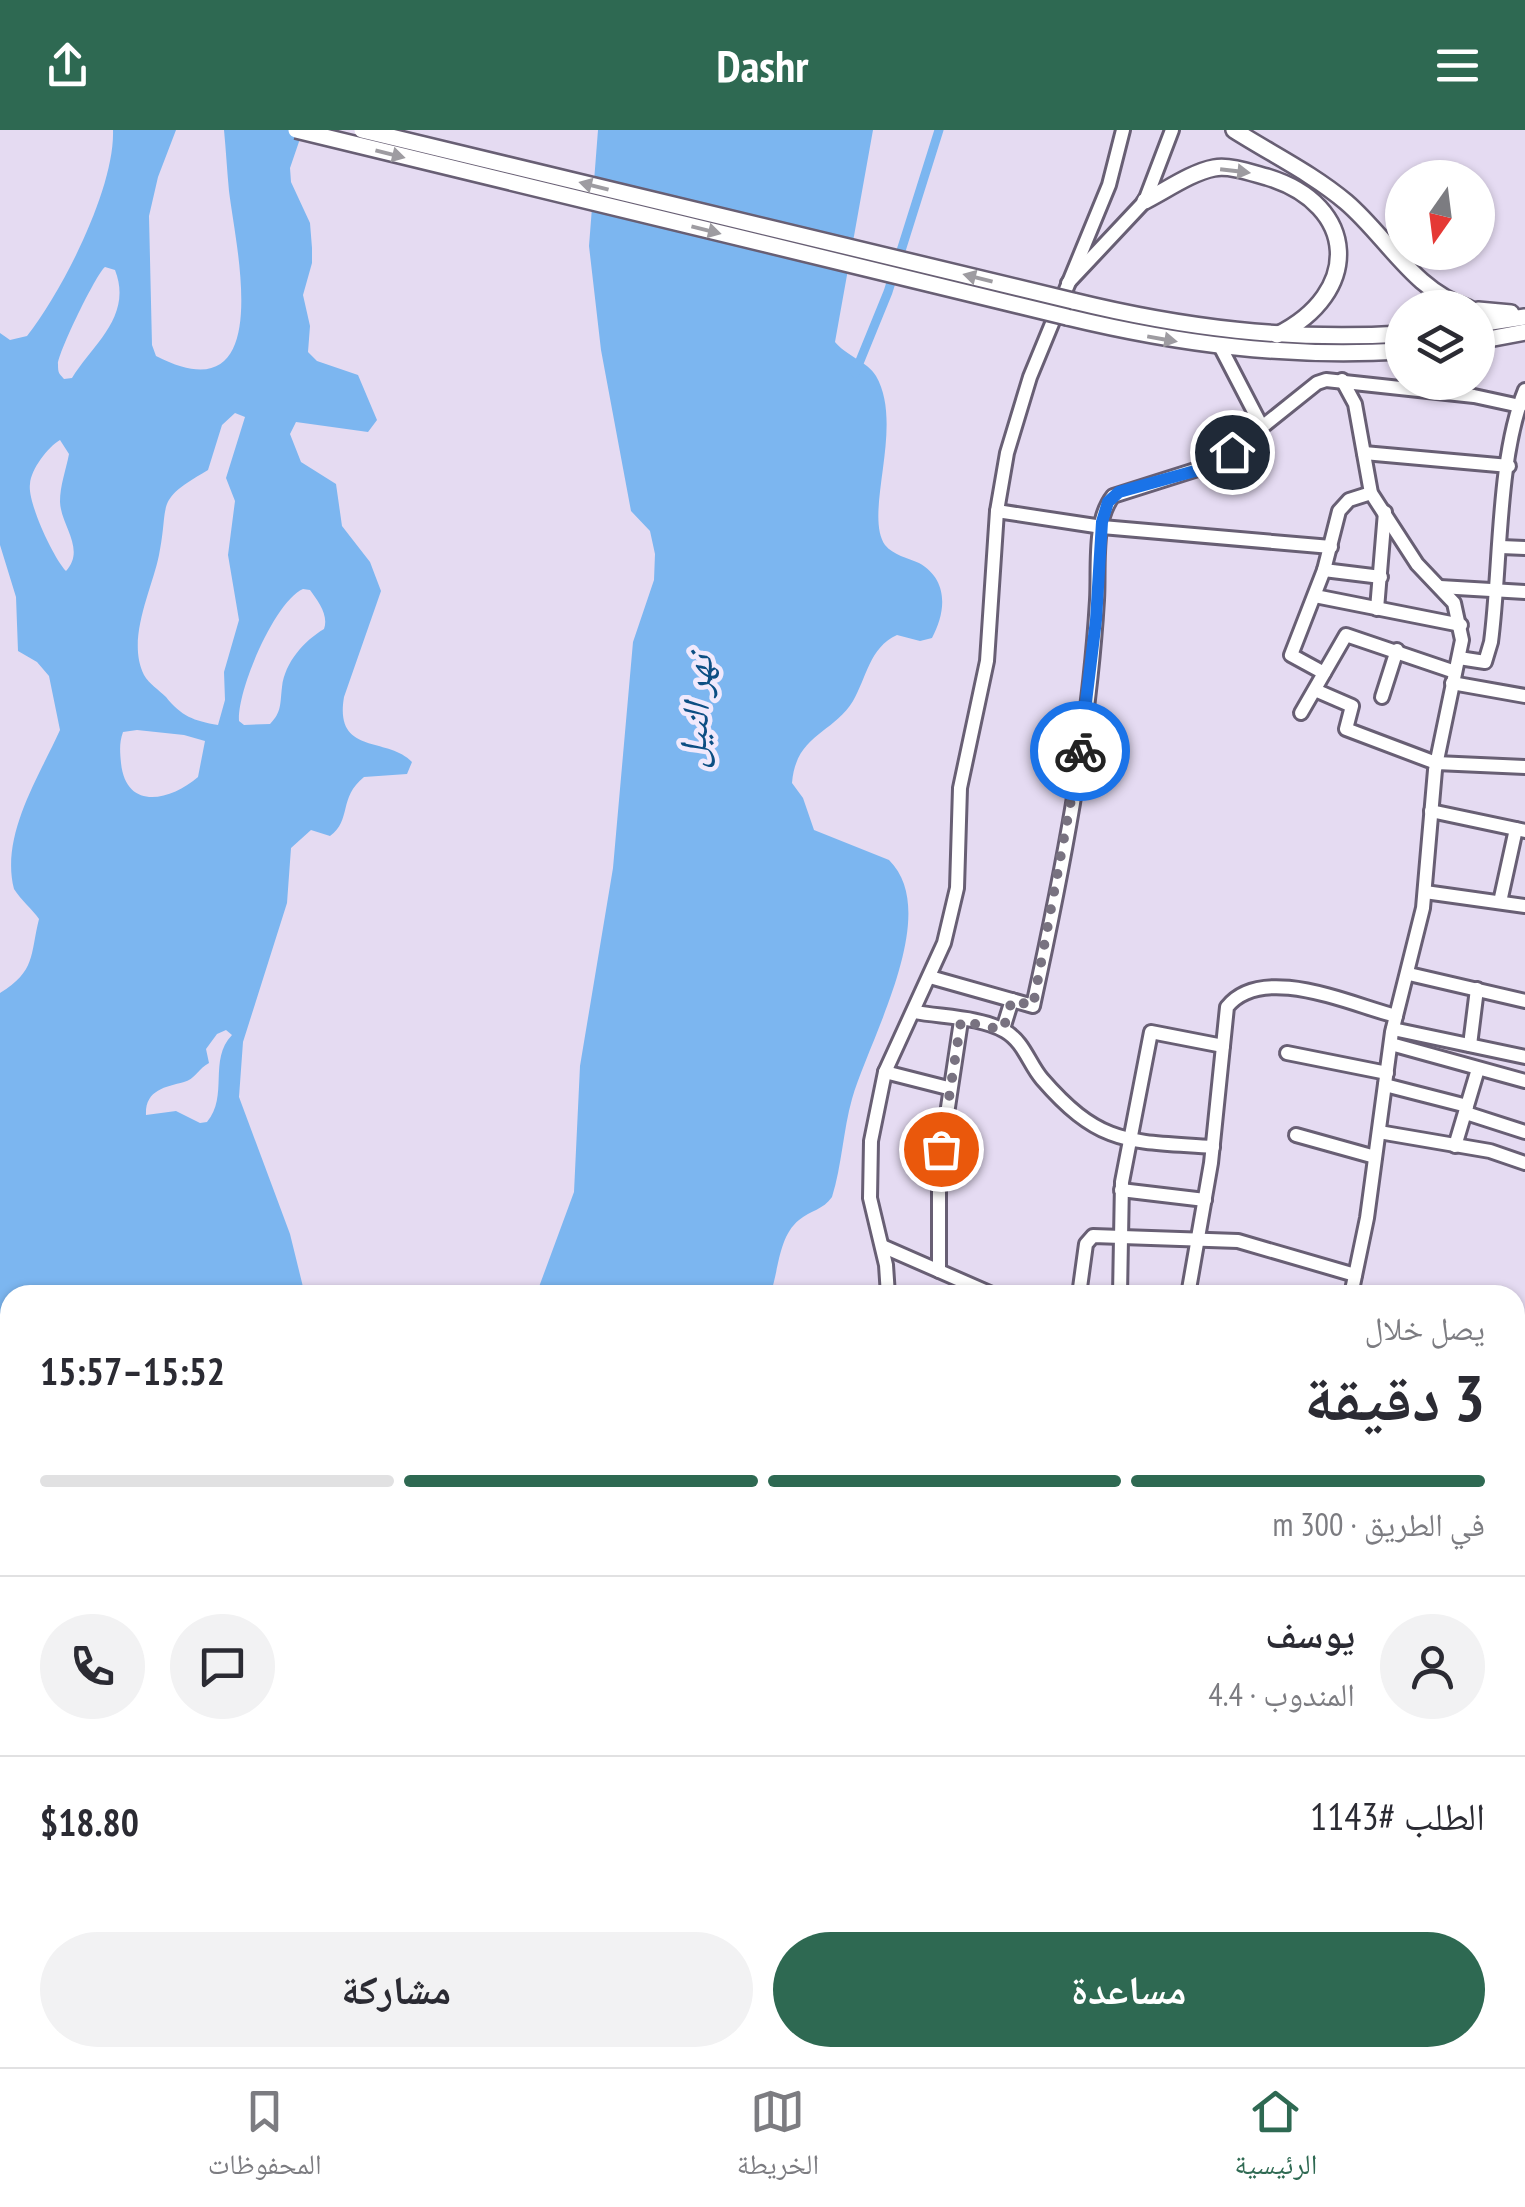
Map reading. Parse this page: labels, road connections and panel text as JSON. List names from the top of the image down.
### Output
{
  "water": ["نهر النيل"],
  "north": "bottom",
  "page": {
    "header": "Dashr",
    "heading": ["3 دقيقة", "يصل خلال", "15:52–15:57"],
    "panel": [
      "يوسف",
      "المندوب · 4.4",
      "الطلب #1143",
      "$18.80"
    ],
    "bar": "في الطريق · 300 m",
    "buttons": ["مساعدة", "مشاركة"],
    "tabs": ["الرئيسية", "الخريطة", "المحفوظات"]
  }
}
